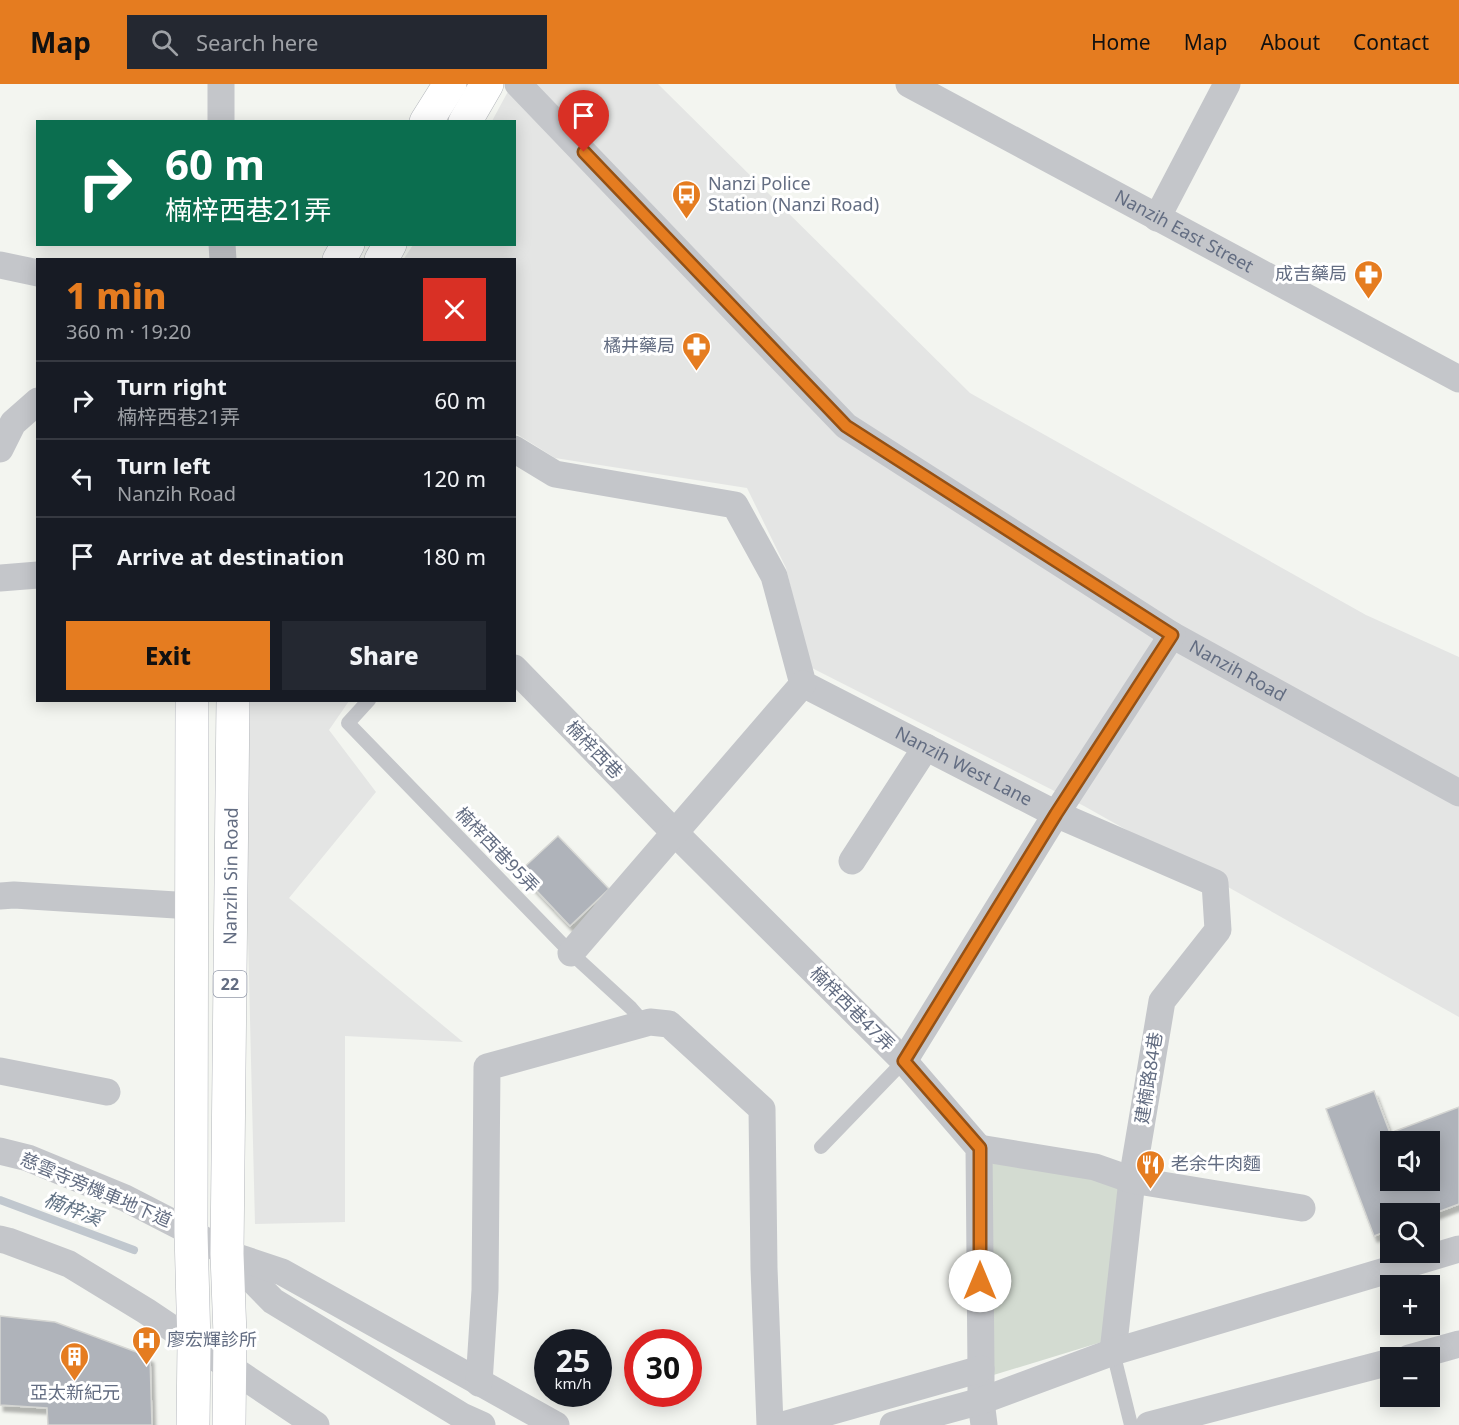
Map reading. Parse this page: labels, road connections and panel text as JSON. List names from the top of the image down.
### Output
{
  "streets": {
    "main road": ["Nanzih Sin Road", "22"],
    "street": [
      "Nanzih East Street",
      "Nanzih Road",
      "楠梓西巷",
      "Nanzih West Lane",
      "楠梓西巷47弄",
      "建楠路84巷",
      "慈雲寺旁機車地下道"
    ],
    "lane": ["楠梓西巷95弄"]
  },
  "crossings": [
    ["楠梓西巷", "楠梓西巷47弄"],
    ["Nanzih West Lane", "建楠路84巷"],
    ["Nanzih Sin Road", "22"],
    ["Nanzih Sin Road", "慈雲寺旁機車地下道"],
    ["22", "慈雲寺旁機車地下道"]
  ],
  "water": ["楠梓溪"],
  "places": {
    "bus stop": ["Nanzi Police Station (Nanzi Road)"],
    "pharmacy": ["成吉藥局", "橘井藥局"],
    "restaurant": ["老余牛肉麵"],
    "hospital": ["廖宏輝診所"],
    "building": ["亞太新紀元"]
  },
  "page": {
    "header": "Map",
    "search": "Search here",
    "nav": [
      "Home",
      "Map",
      "About",
      "Contact"
    ],
    "turn": ["60 m", "楠梓西巷21弄"],
    "heading": ["1 min", "360 m · 19:20"],
    "list": [
      {
        "name": "Turn right",
        "note": "楠梓西巷21弄",
        "value": "60 m"
      },
      {
        "name": "Turn left",
        "note": "Nanzih Road",
        "value": "120 m"
      },
      {
        "name": "Arrive at destination",
        "value": "180 m"
      }
    ],
    "buttons": ["Exit", "Share"],
    "map_buttons": ["+", "−"],
    "speed": "25 km/h",
    "limit": "30"
  }
}
